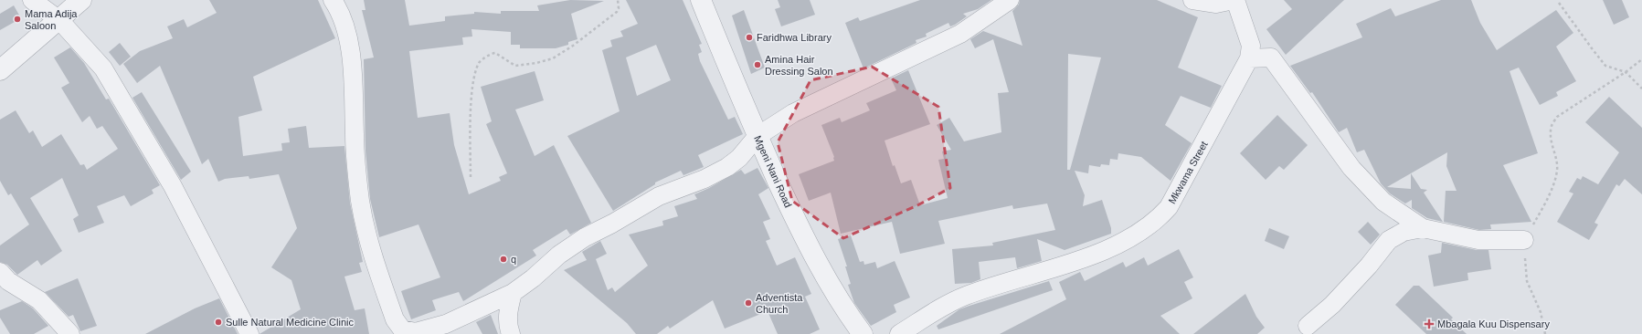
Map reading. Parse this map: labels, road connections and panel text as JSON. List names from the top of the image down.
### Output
{
  "streets": {
    "street": ["Mgeni Nani Road", "Mkwama Street"]
  },
  "places": {
    "other": [
      "Mama Adija Saloon",
      "Faridhwa Library",
      "Amina Hair Dressing Salon",
      "q",
      "Adventista Church",
      "Sulle Natural Medicine Clinic"
    ],
    "health": ["Mbagala Kuu Dispensary"]
  }
}
